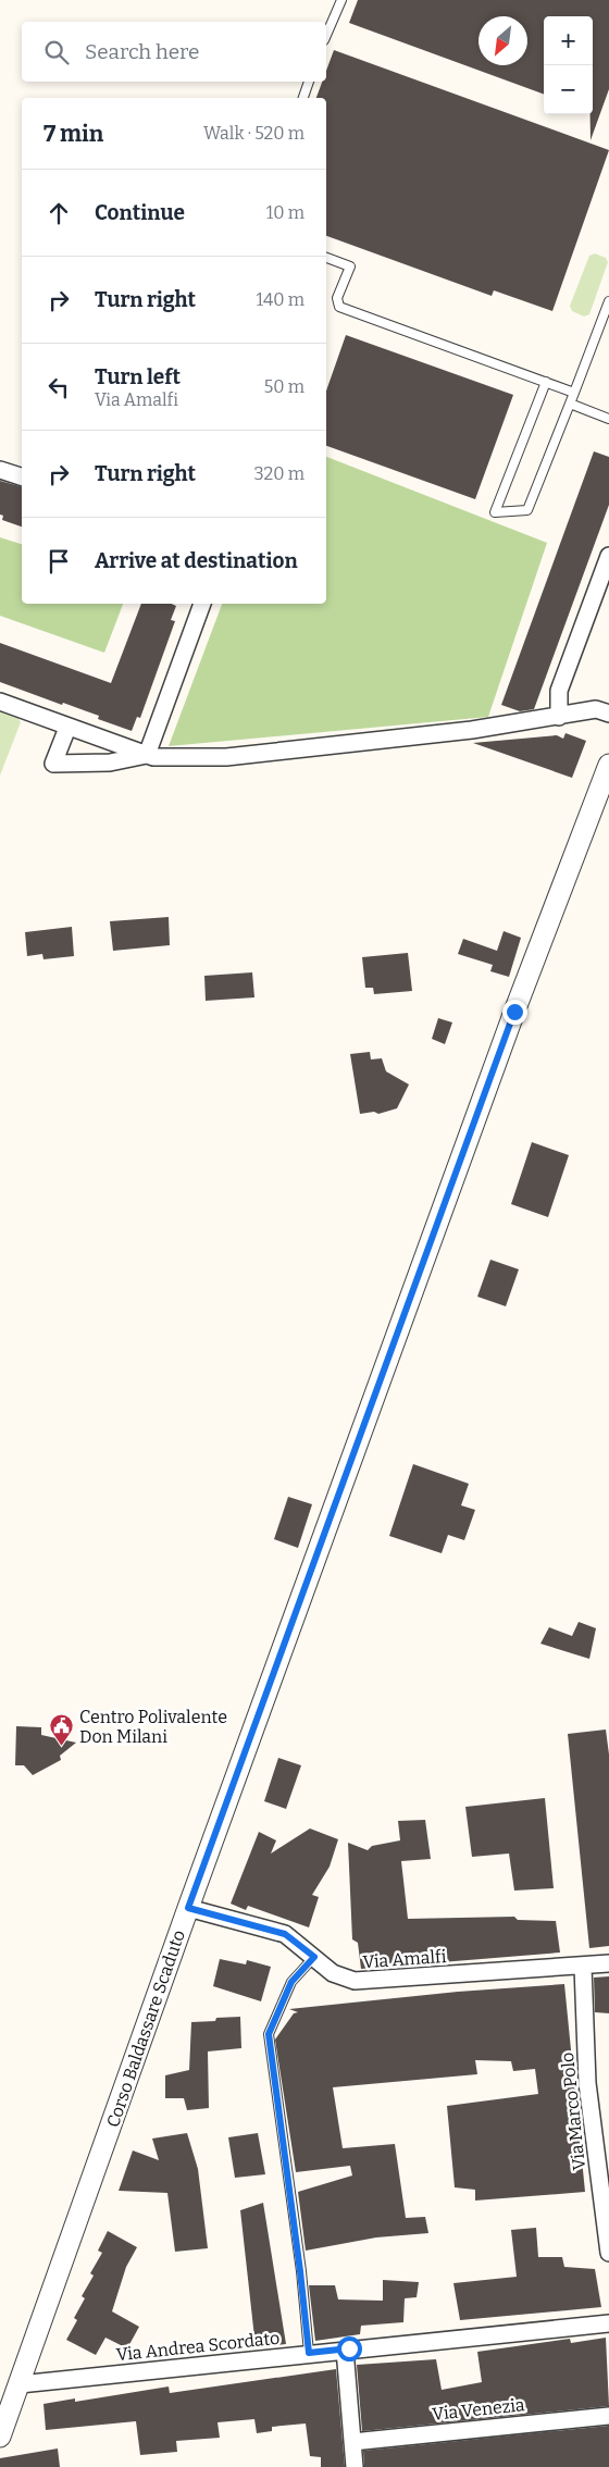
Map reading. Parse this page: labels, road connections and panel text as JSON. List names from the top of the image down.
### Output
{
  "streets": {
    "street": [
      "Via Amalfi",
      "Corso Baldassare Scaduto",
      "Via Marco Polo",
      "Via Andrea Scordato",
      "Via Venezia"
    ]
  },
  "crossings": [
    ["Via Amalfi", "Corso Baldassare Scaduto"],
    ["Via Amalfi", "Via Marco Polo"],
    ["Corso Baldassare Scaduto", "Via Andrea Scordato"]
  ],
  "places": {
    "public building": ["Centro Polivalente Don Milani"]
  },
  "north": "bottom left",
  "page": {
    "map_buttons": ["+", "−"],
    "search": "Search here",
    "heading": ["7 min", "Walk · 520 m"],
    "list": [
      ["Continue", "10 m"],
      ["Turn right", "140 m"],
      ["Turn left", "Via Amalfi", "50 m"],
      ["Turn right", "320 m"],
      "Arrive at destination"
    ]
  }
}
